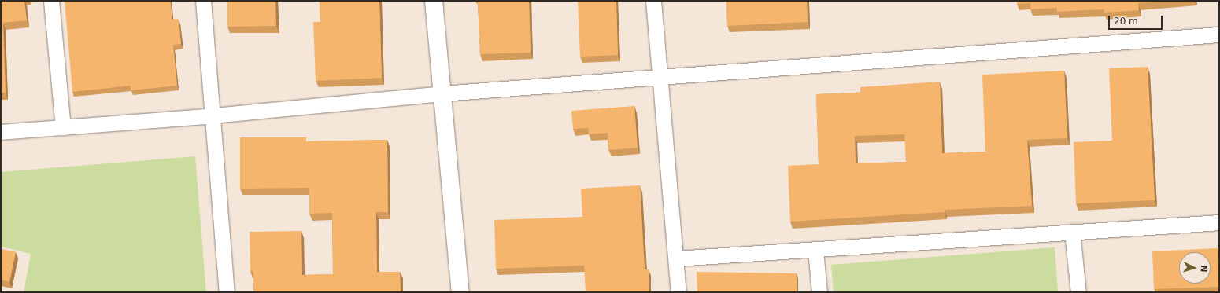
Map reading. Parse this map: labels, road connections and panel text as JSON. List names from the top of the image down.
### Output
{
  "scale_bar": "20 m",
  "north": "right"
}
